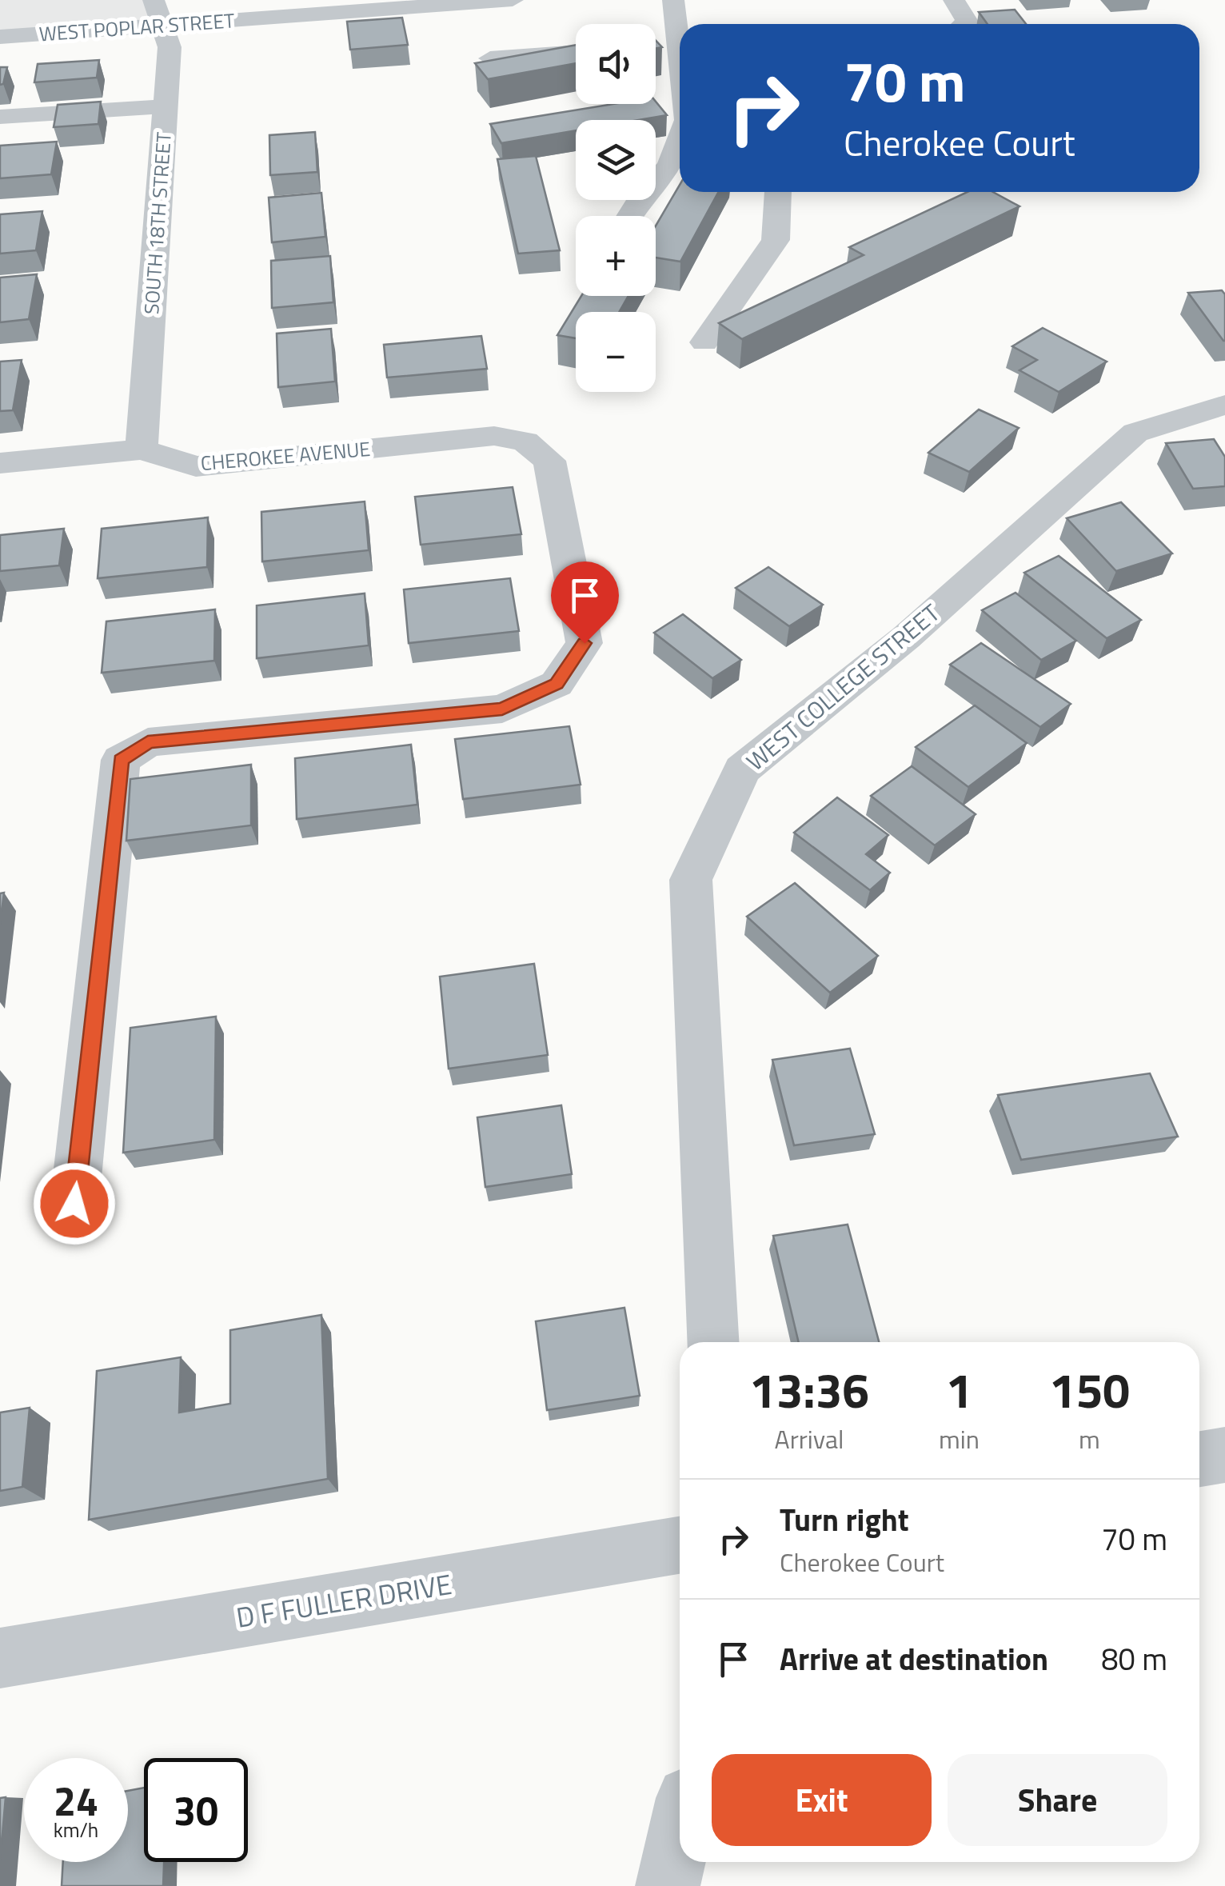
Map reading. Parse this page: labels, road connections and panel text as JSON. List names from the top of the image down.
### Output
{
  "streets": {
    "street": [
      "WEST POPLAR STREET",
      "SOUTH 18TH STREET",
      "CHEROKEE AVENUE",
      "WEST COLLEGE STREET",
      "D F FULLER DRIVE"
    ]
  },
  "crossings": [
    ["WEST POPLAR STREET", "SOUTH 18TH STREET"],
    ["SOUTH 18TH STREET", "CHEROKEE AVENUE"]
  ],
  "page": {
    "map_buttons": ["+", "−"],
    "turn": ["70 m", "Cherokee Court"],
    "eta": [
      "13:36",
      "Arrival",
      "1",
      "min",
      "150",
      "m"
    ],
    "list": [
      {
        "name": "Turn right",
        "note": "Cherokee Court",
        "value": "70 m"
      },
      {
        "name": "Arrive at destination",
        "value": "80 m"
      }
    ],
    "buttons": ["Exit", "Share"],
    "speed": "24 km/h",
    "limit": "30"
  }
}
